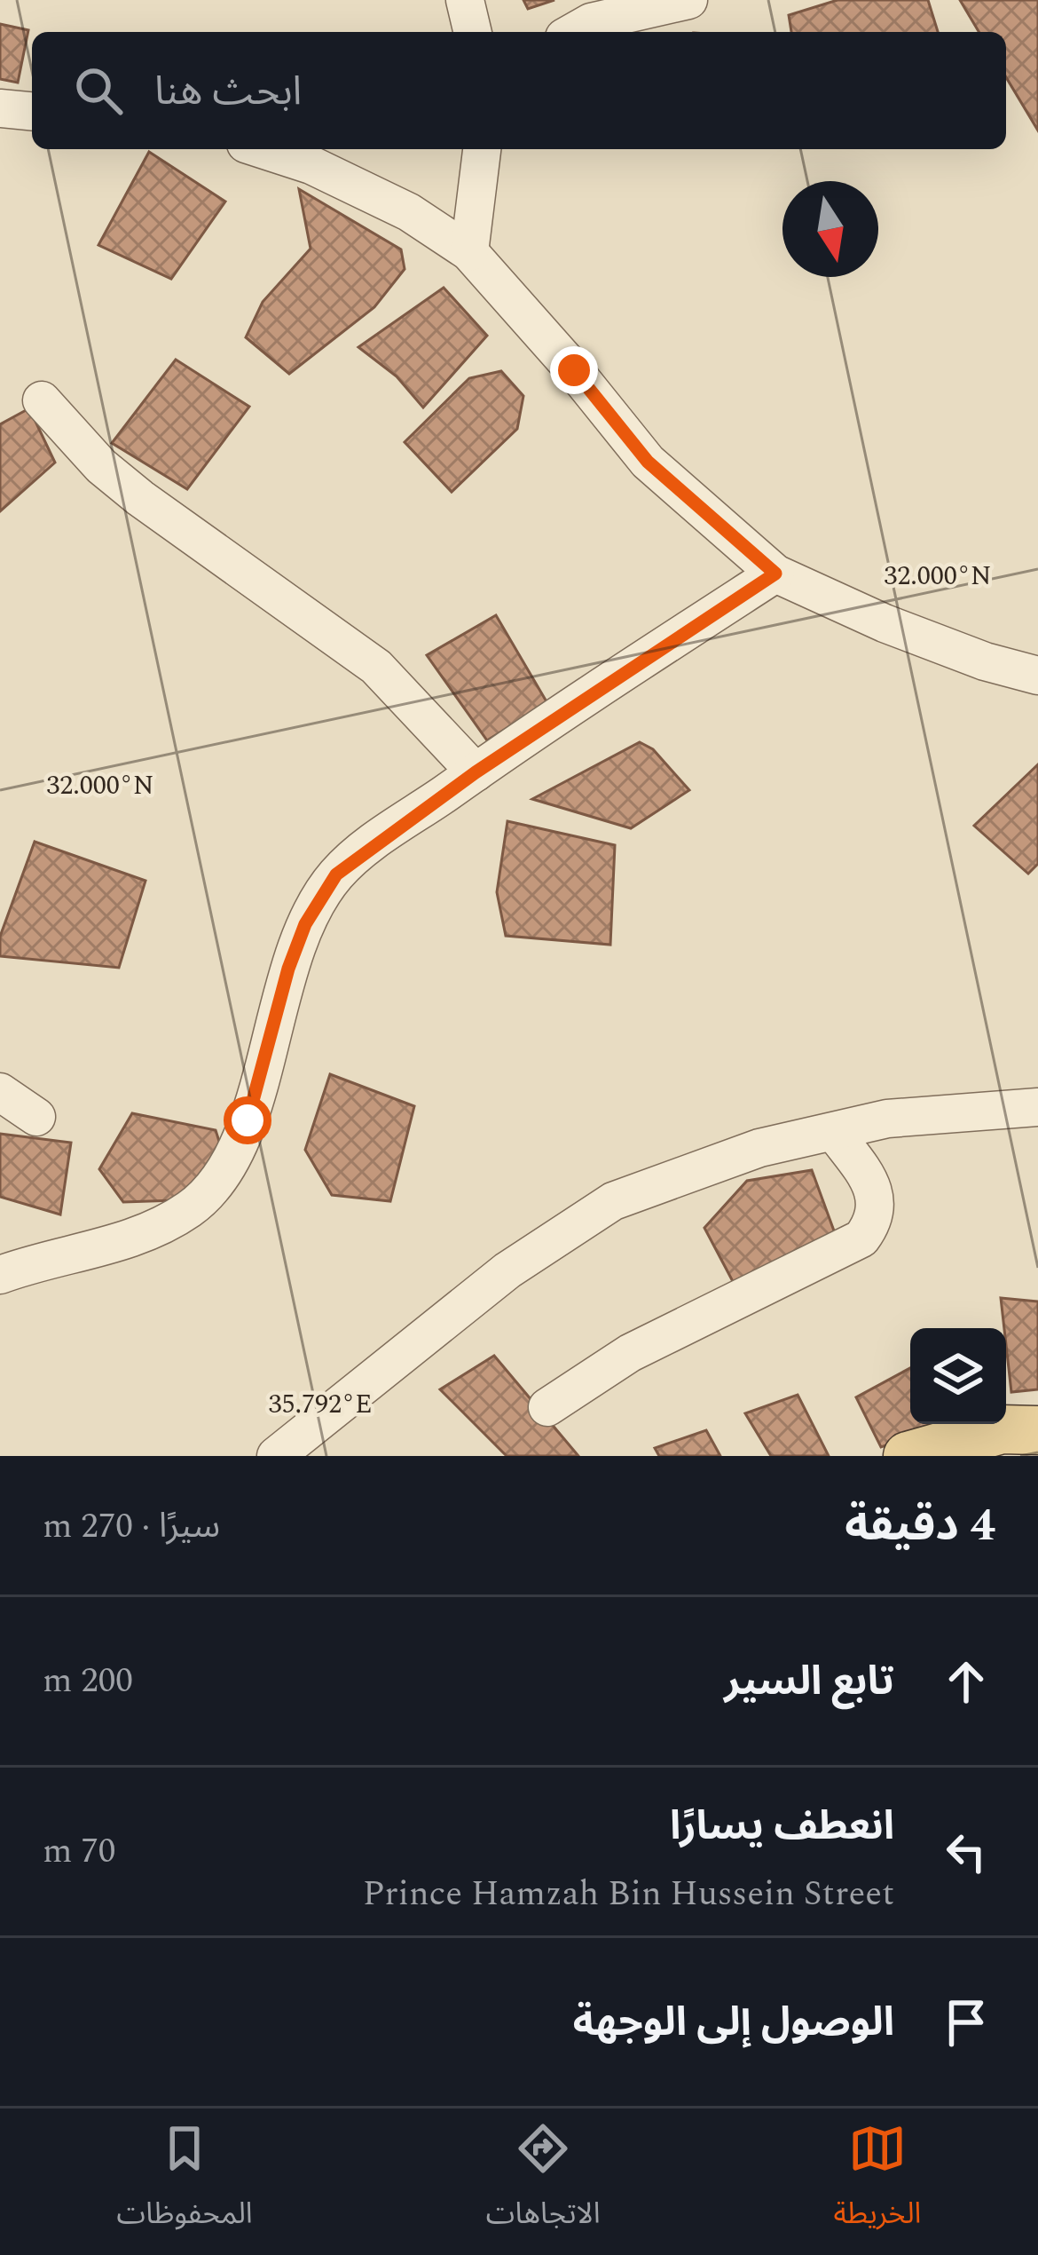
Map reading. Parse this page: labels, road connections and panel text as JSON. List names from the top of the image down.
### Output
{
  "north": "bottom",
  "page": {
    "search": "ابحث هنا",
    "heading": ["4 دقيقة", "سيرًا · 270 m"],
    "list": [
      ["تابع السير", "200 m"],
      ["انعطف يسارًا", "Prince Hamzah Bin Hussein Street", "70 m"],
      "الوصول إلى الوجهة"
    ],
    "nav": ["الخريطة", "الاتجاهات", "المحفوظات"]
  },
  "coordinates": ["32.000°N", "35.792°E"]
}
